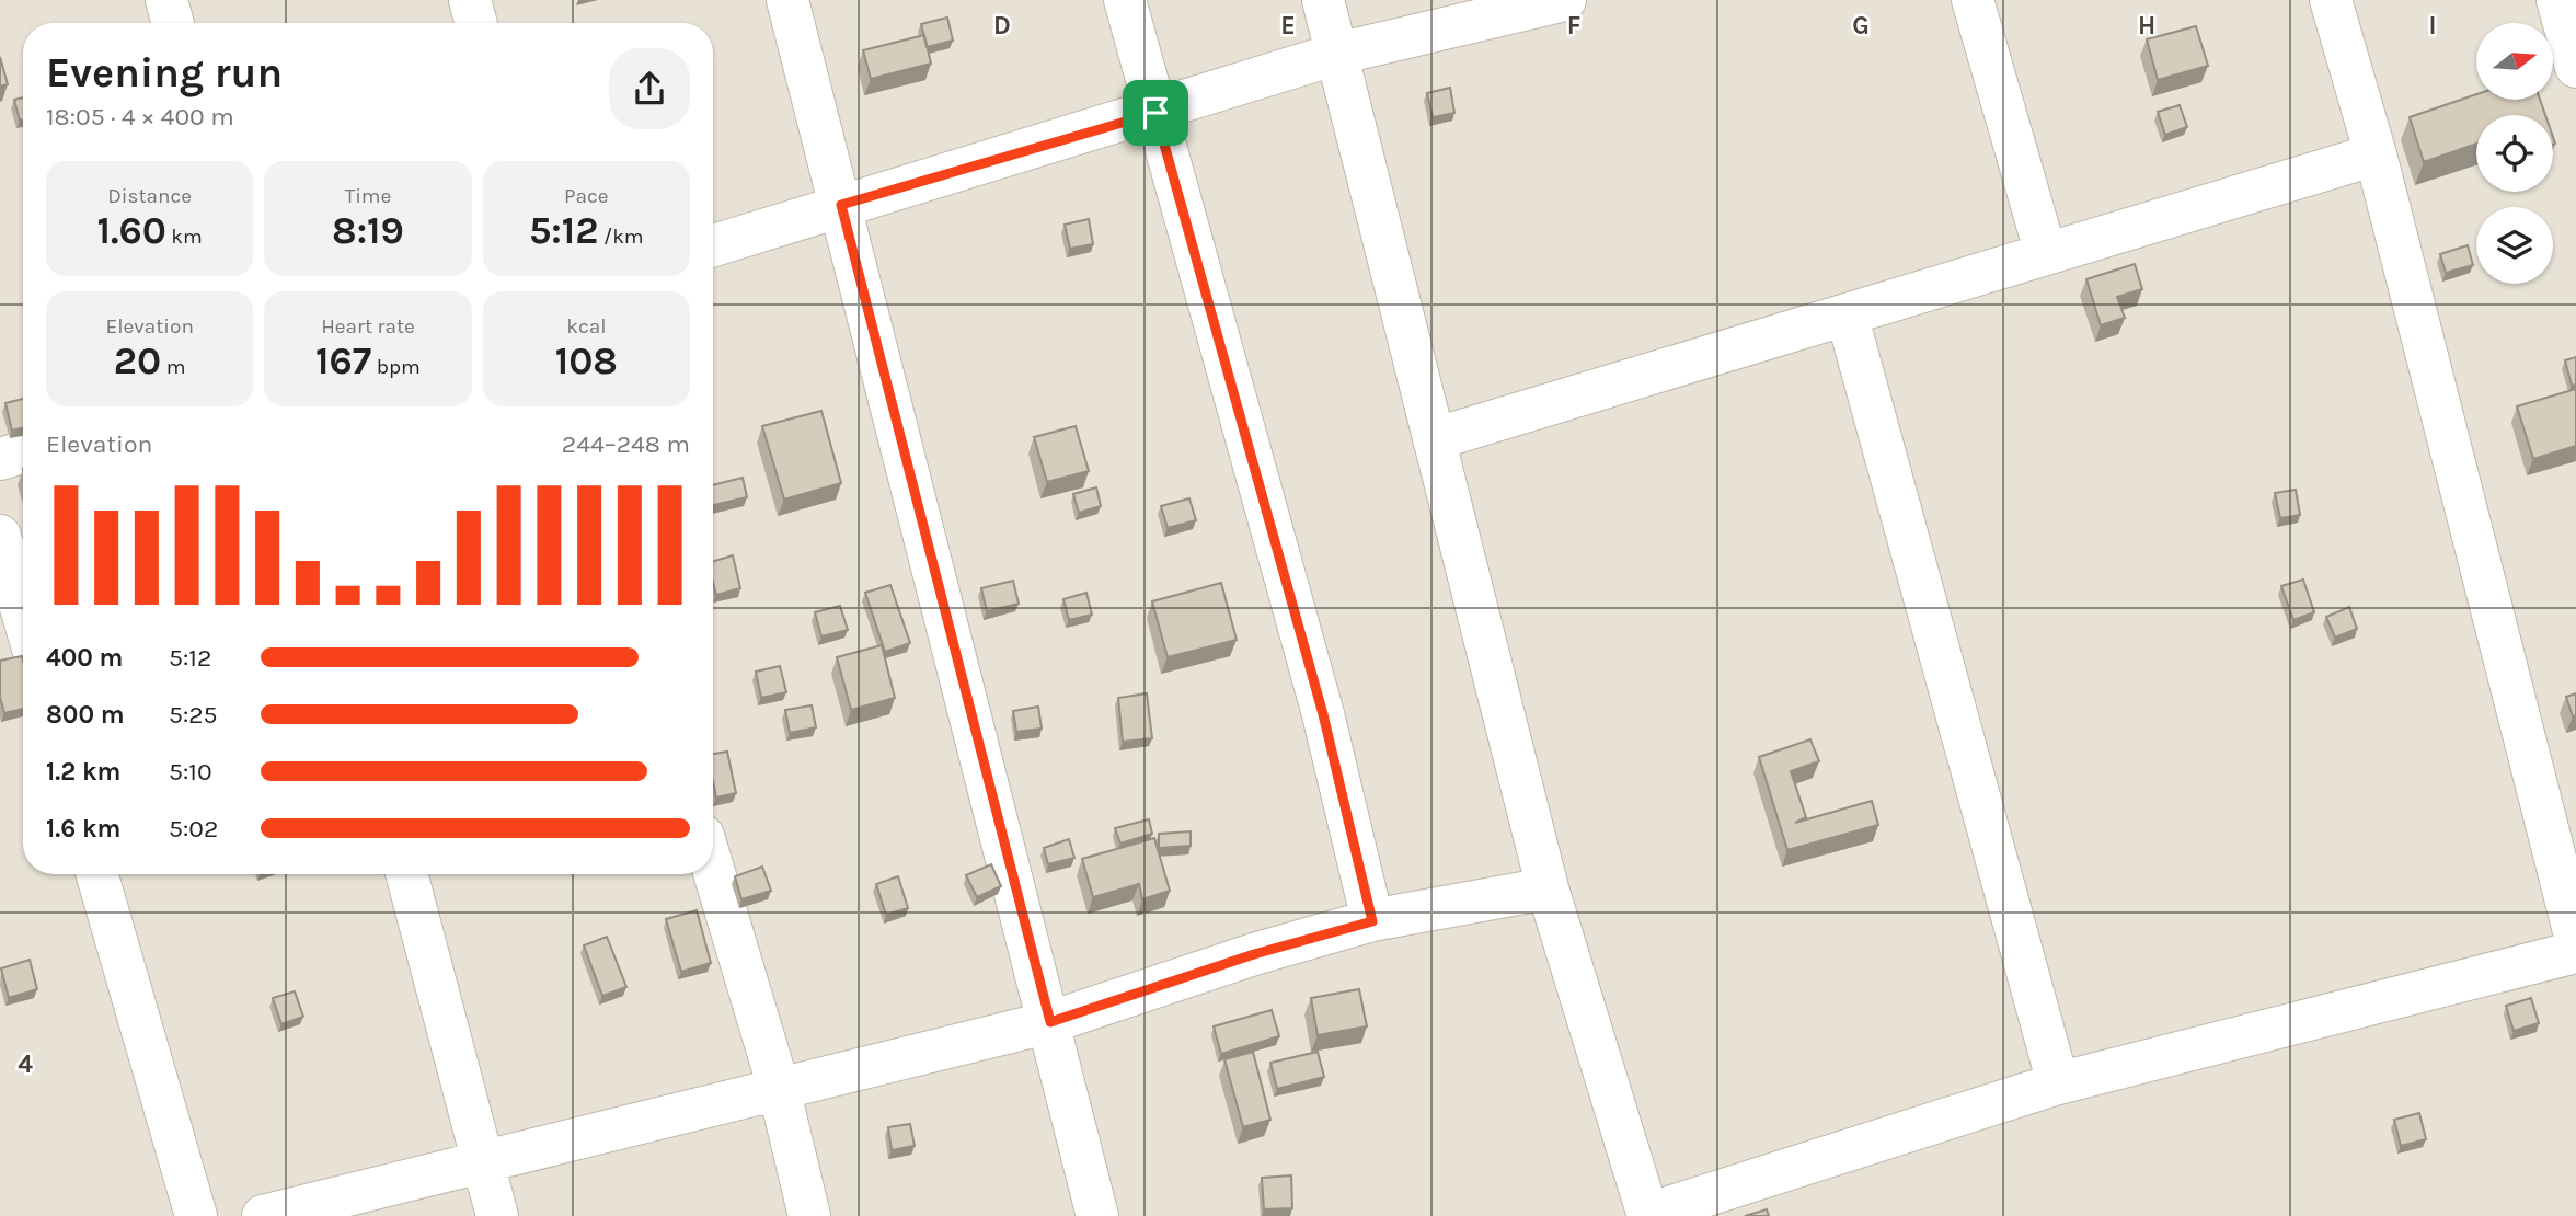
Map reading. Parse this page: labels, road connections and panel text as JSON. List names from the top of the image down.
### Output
{
  "north": "right",
  "page": {
    "heading": ["Evening run", "18:05 · 4 × 400 m"],
    "stats": [
      ["Distance", "1.60 km"],
      ["Time", "8:19"],
      ["Pace", "5:12 /km"],
      ["Elevation", "20 m"],
      ["Heart rate", "167 bpm"],
      ["kcal", "108"]
    ],
    "chart": ["Elevation", "244–248 m"],
    "list": [
      {
        "name": "400 m",
        "note": "5:12"
      },
      {
        "name": "800 m",
        "note": "5:25"
      },
      {
        "name": "1.2 km",
        "note": "5:10"
      },
      {
        "name": "1.6 km",
        "note": "5:02"
      }
    ]
  },
  "grid": {
    "columns": [
      "D",
      "E",
      "F",
      "G",
      "H",
      "I"
    ],
    "rows": ["4"]
  }
}
